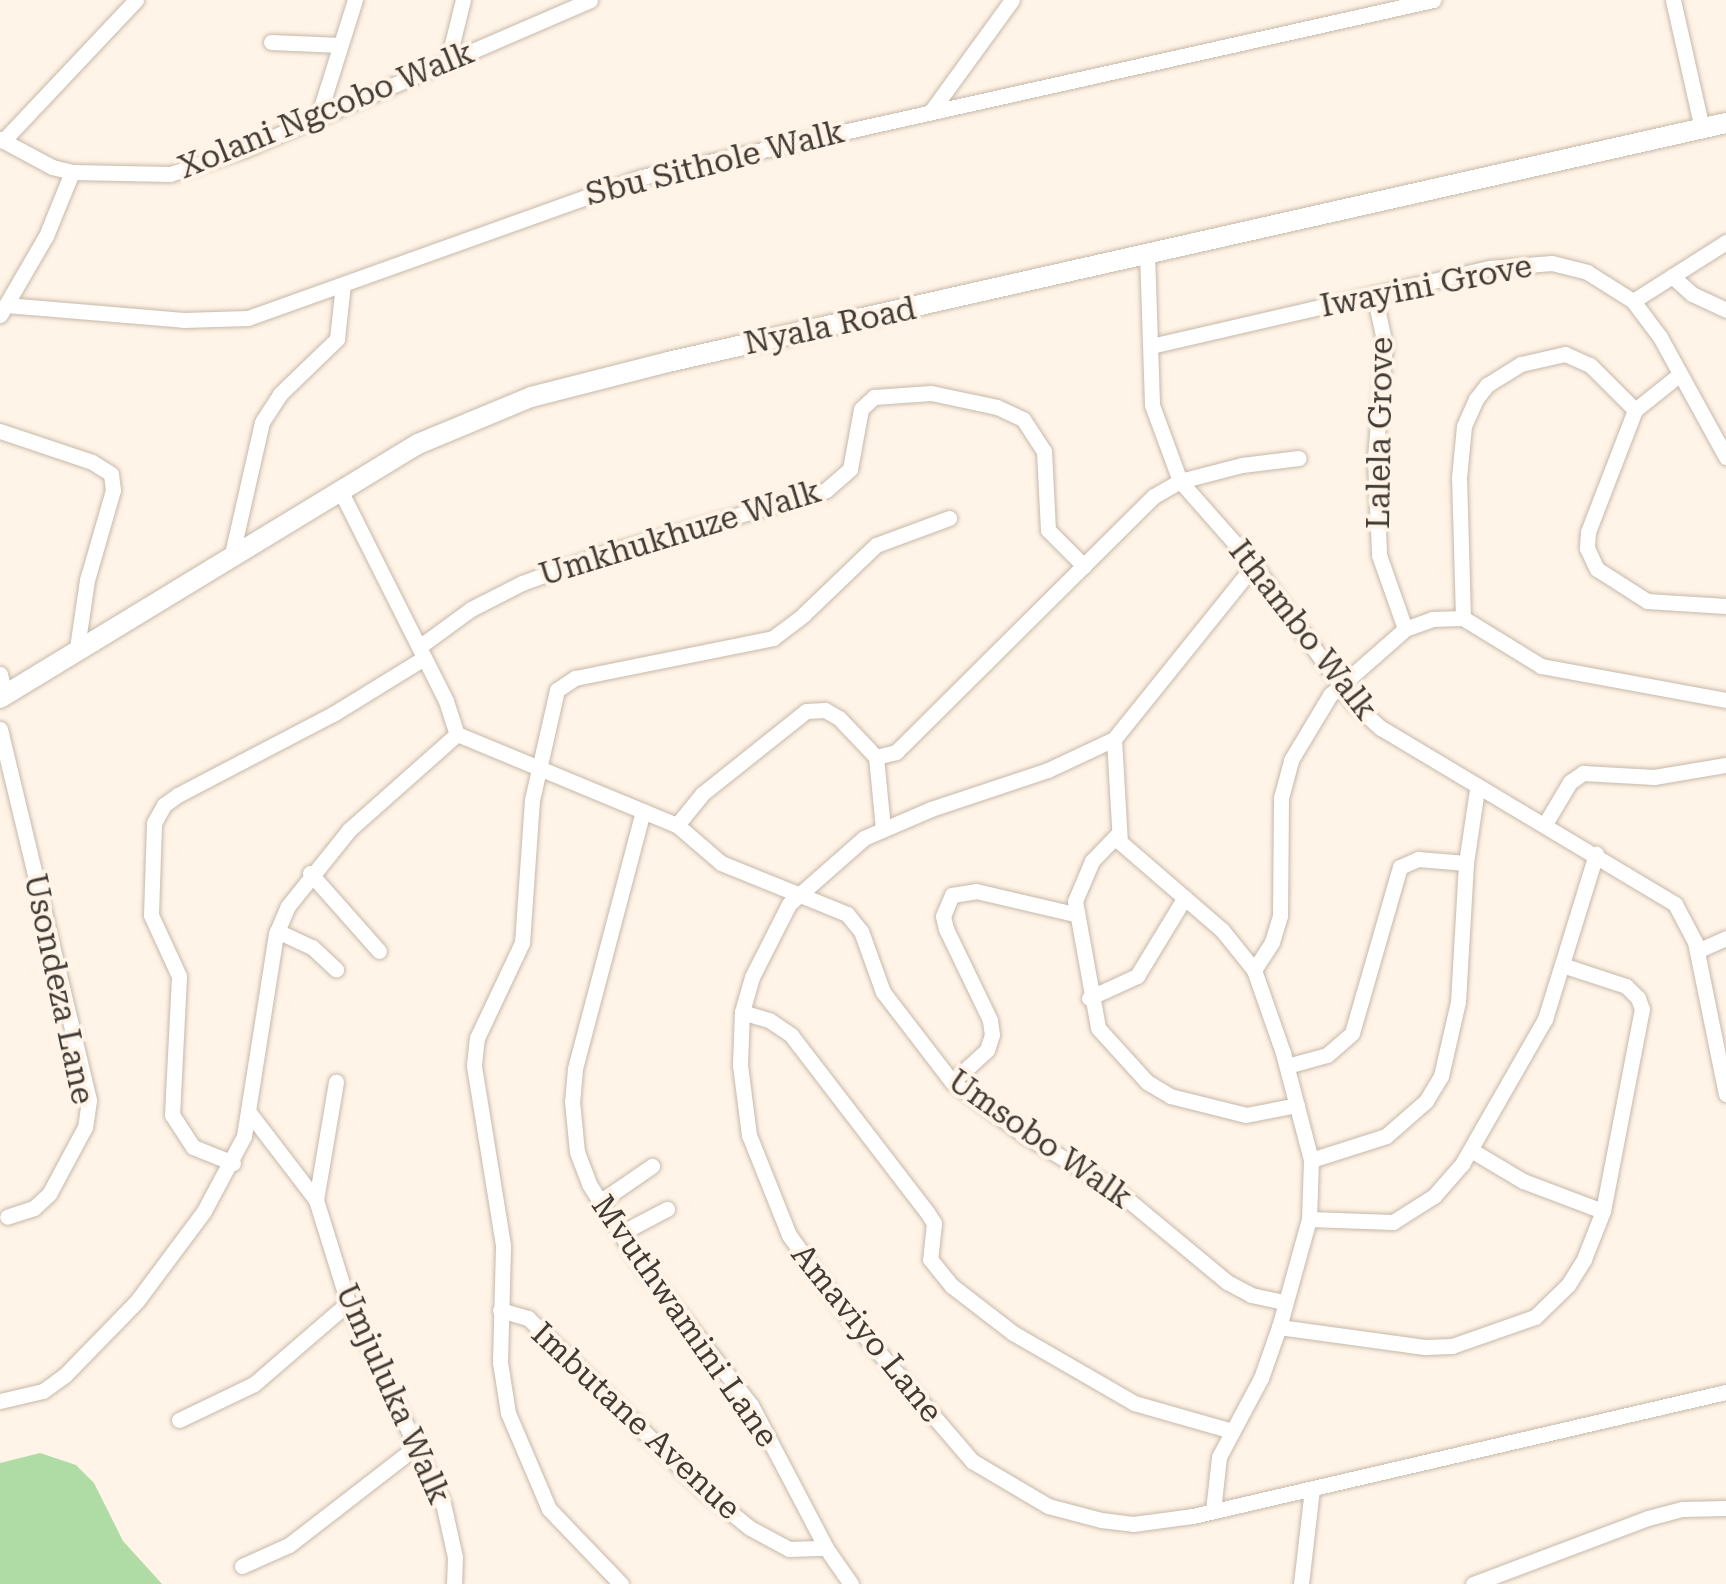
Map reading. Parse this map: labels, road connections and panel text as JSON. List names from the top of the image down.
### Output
{
  "streets": {
    "street": [
      "Xolani Ngcobo Walk",
      "Sbu Sithole Walk",
      "Iwayini Grove",
      "Nyala Road",
      "Lalela Grove",
      "Umkhukhuze Walk",
      "Ithambo Walk",
      "Usondeza Lane",
      "Umsobo Walk",
      "Mvuthwamini Lane",
      "Amaviyo Lane",
      "Umjuluka Walk",
      "Imbutane Avenue"
    ]
  },
  "crossings": [
    ["Iwayini Grove", "Lalela Grove"],
    ["Iwayini Grove", "Ithambo Walk"],
    ["Nyala Road", "Ithambo Walk"],
    ["Ithambo Walk", "Amaviyo Lane"],
    ["Umsobo Walk", "Mvuthwamini Lane"],
    ["Umsobo Walk", "Amaviyo Lane"],
    ["Mvuthwamini Lane", "Imbutane Avenue"]
  ]
}
